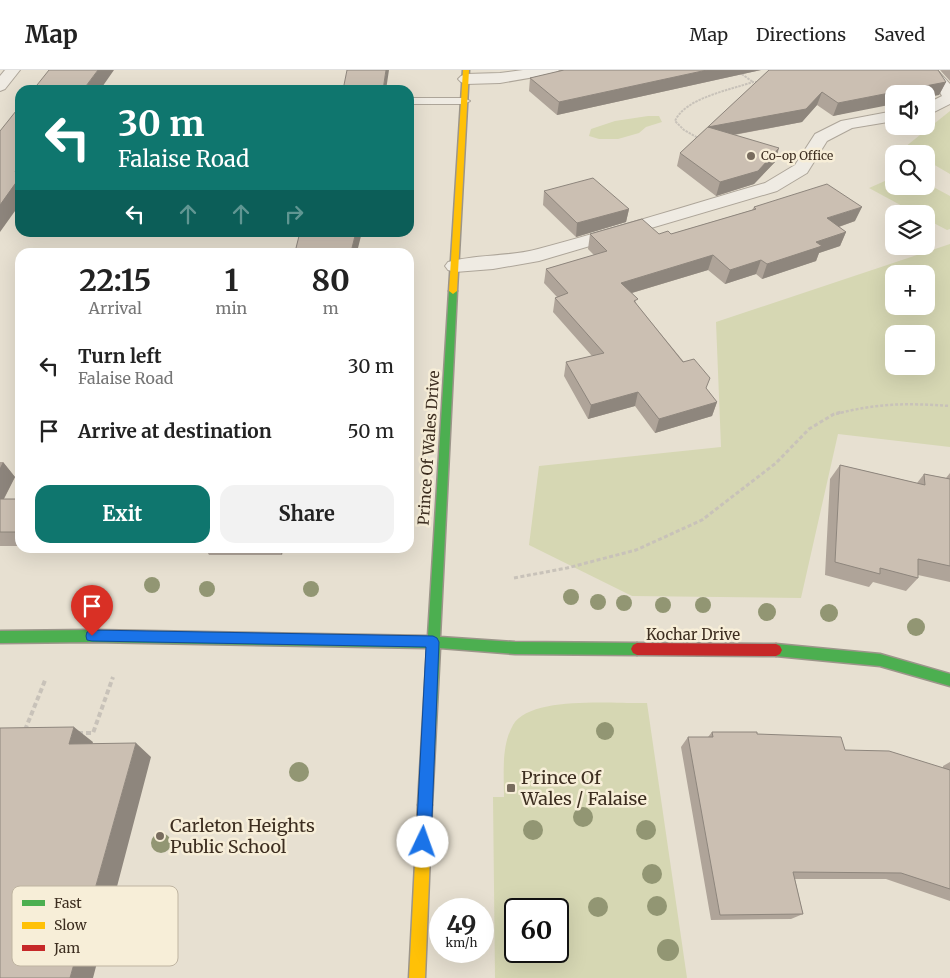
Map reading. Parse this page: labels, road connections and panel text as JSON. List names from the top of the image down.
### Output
{
  "streets": {
    "main road": ["Prince Of Wales Drive", "Kochar Drive"]
  },
  "crossings": [
    ["Prince Of Wales Drive", "Kochar Drive"]
  ],
  "places": {
    "other": ["Co-op Office", "Carleton Heights Public School"],
    "transit": ["Prince Of Wales / Falaise"]
  },
  "legend": ["Fast", "Slow", "Jam"],
  "page": {
    "header": "Map",
    "nav": ["Map", "Directions", "Saved"],
    "map_buttons": ["+", "−"],
    "turn": ["30 m", "Falaise Road"],
    "eta": [
      "22:15",
      "Arrival",
      "1",
      "min",
      "80",
      "m"
    ],
    "list": [
      {
        "name": "Turn left",
        "note": "Falaise Road",
        "value": "30 m"
      },
      {
        "name": "Arrive at destination",
        "value": "50 m"
      }
    ],
    "buttons": ["Exit", "Share"],
    "speed": "49 km/h",
    "limit": "60"
  }
}
